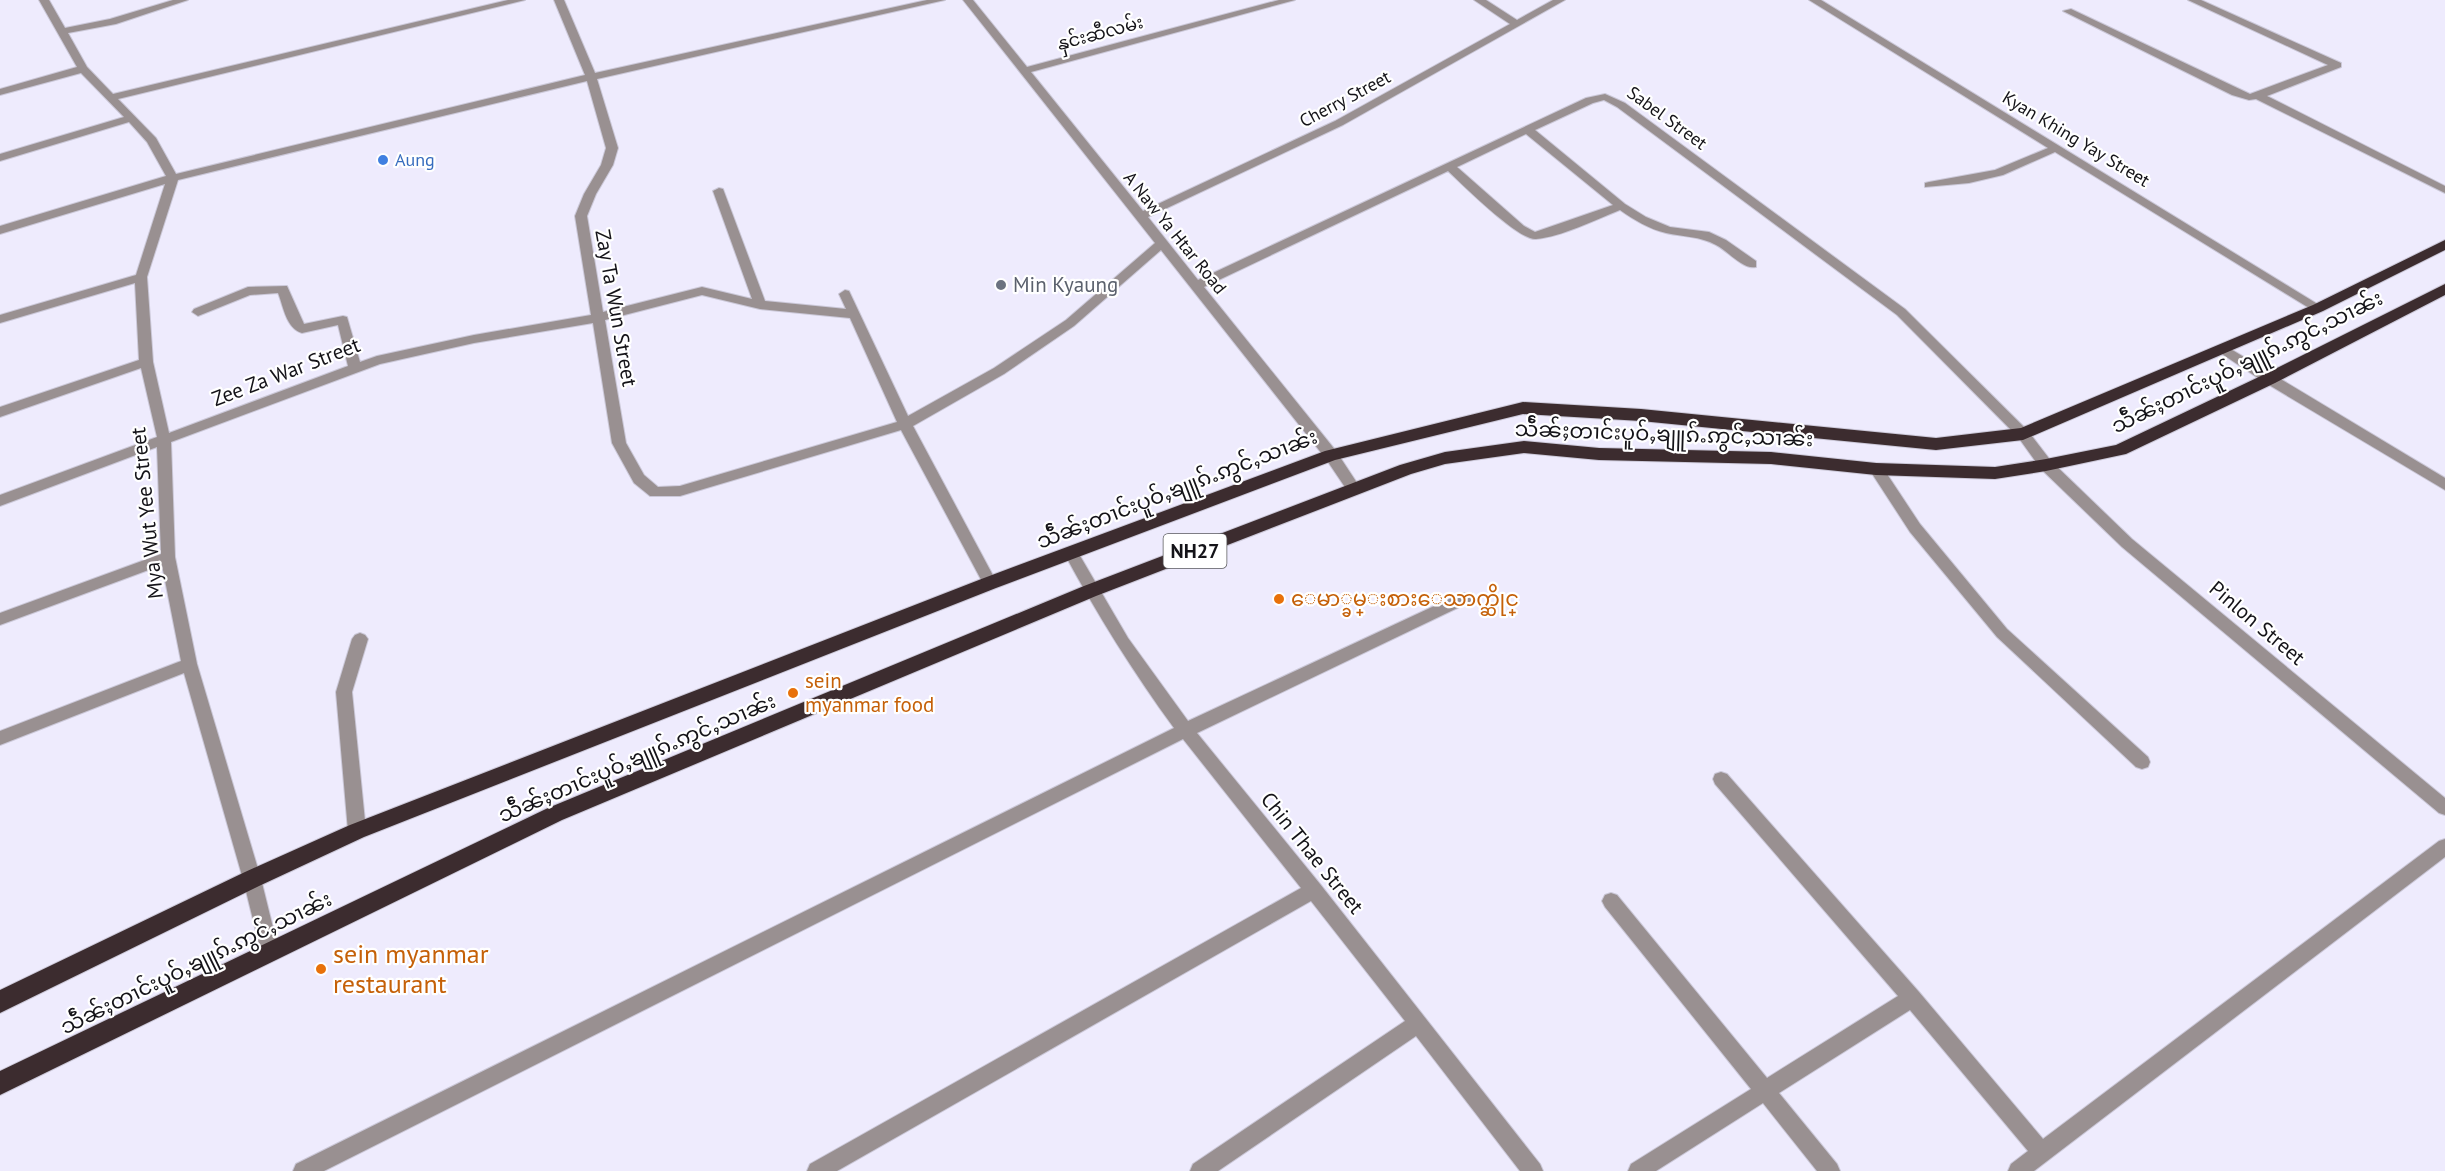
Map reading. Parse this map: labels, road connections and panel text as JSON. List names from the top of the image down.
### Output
{
  "streets": {
    "highway": ["သဵႅၼ်ႈတၢင်းပူဝ်ႇၶျူၵ်ႉဢွင်ႇသၢၼ်း", "NH27"],
    "street": [
      "နှင်းဆီလမ်း",
      "Cherry Street",
      "Sabel Street",
      "Kyan Khing Yay Street",
      "A Naw Ya Htar Road",
      "Zay Ta Wun Street",
      "Zee Za War Street",
      "Mya Wut Yee Street",
      "Pinlon Street",
      "Chin Thae Street"
    ]
  },
  "crossings": [
    ["နှင်းဆီလမ်း", "A Naw Ya Htar Road"],
    ["Cherry Street", "A Naw Ya Htar Road"],
    ["Sabel Street", "A Naw Ya Htar Road"],
    ["Sabel Street", "သဵႅၼ်ႈတၢင်းပူဝ်ႇၶျူၵ်ႉဢွင်ႇသၢၼ်း"],
    ["Sabel Street", "Pinlon Street"],
    ["Kyan Khing Yay Street", "သဵႅၼ်ႈတၢင်းပူဝ်ႇၶျူၵ်ႉဢွင်ႇသၢၼ်း"],
    ["A Naw Ya Htar Road", "သဵႅၼ်ႈတၢင်းပူဝ်ႇၶျူၵ်ႉဢွင်ႇသၢၼ်း"],
    ["Zay Ta Wun Street", "Zee Za War Street"],
    ["သဵႅၼ်ႈတၢင်းပူဝ်ႇၶျူၵ်ႉဢွင်ႇသၢၼ်း", "Mya Wut Yee Street"],
    ["သဵႅၼ်ႈတၢင်းပူဝ်ႇၶျူၵ်ႉဢွင်ႇသၢၼ်း", "Pinlon Street"],
    ["သဵႅၼ်ႈတၢင်းပူဝ်ႇၶျူၵ်ႉဢွင်ႇသၢၼ်း", "Chin Thae Street"],
    ["Zee Za War Street", "Mya Wut Yee Street"]
  ],
  "places": [
    "Aung",
    "Min Kyaung",
    "ေမာ္ခမ္းစားေသာက္ဆိုင္",
    "sein myanmar food",
    "sein myanmar restaurant"
  ]
}
